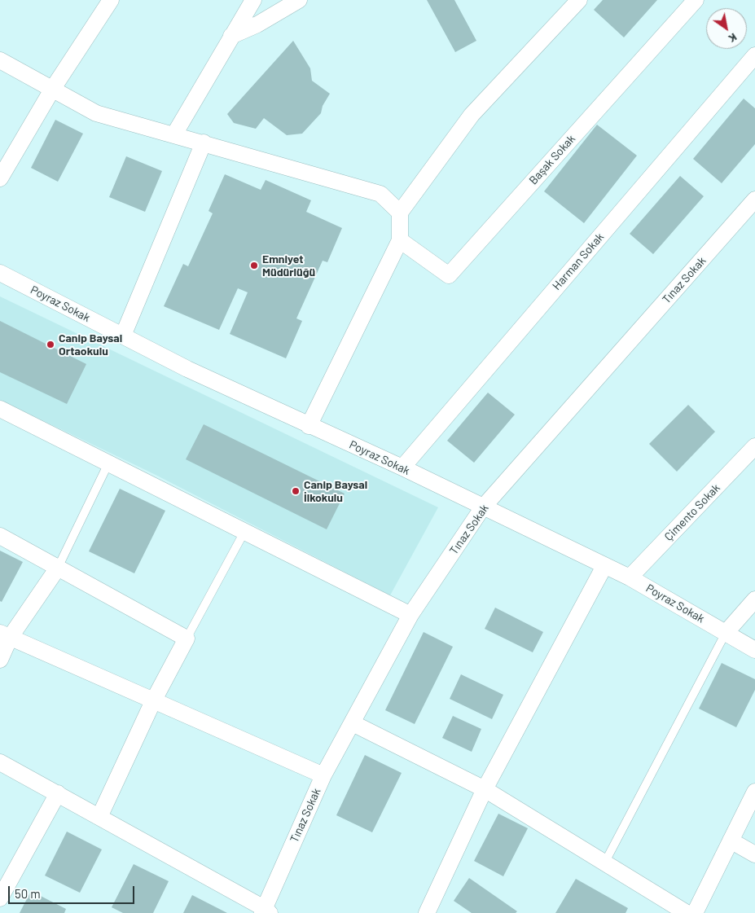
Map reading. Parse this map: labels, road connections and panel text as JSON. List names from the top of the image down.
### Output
{
  "streets": {
    "street": [
      "Başak Sokak",
      "Harman Sokak",
      "Tınaz Sokak",
      "Poyraz Sokak",
      "Çimento Sokak"
    ]
  },
  "crossings": [
    ["Harman Sokak", "Poyraz Sokak"],
    ["Tınaz Sokak", "Poyraz Sokak"],
    ["Poyraz Sokak", "Çimento Sokak"]
  ],
  "places": ["Emniyet Müdürlüğü", "Canip Baysal Ortaokulu", "Canip Baysal İlkokulu"],
  "scale_bar": "50 m",
  "north": "bottom right"
}
